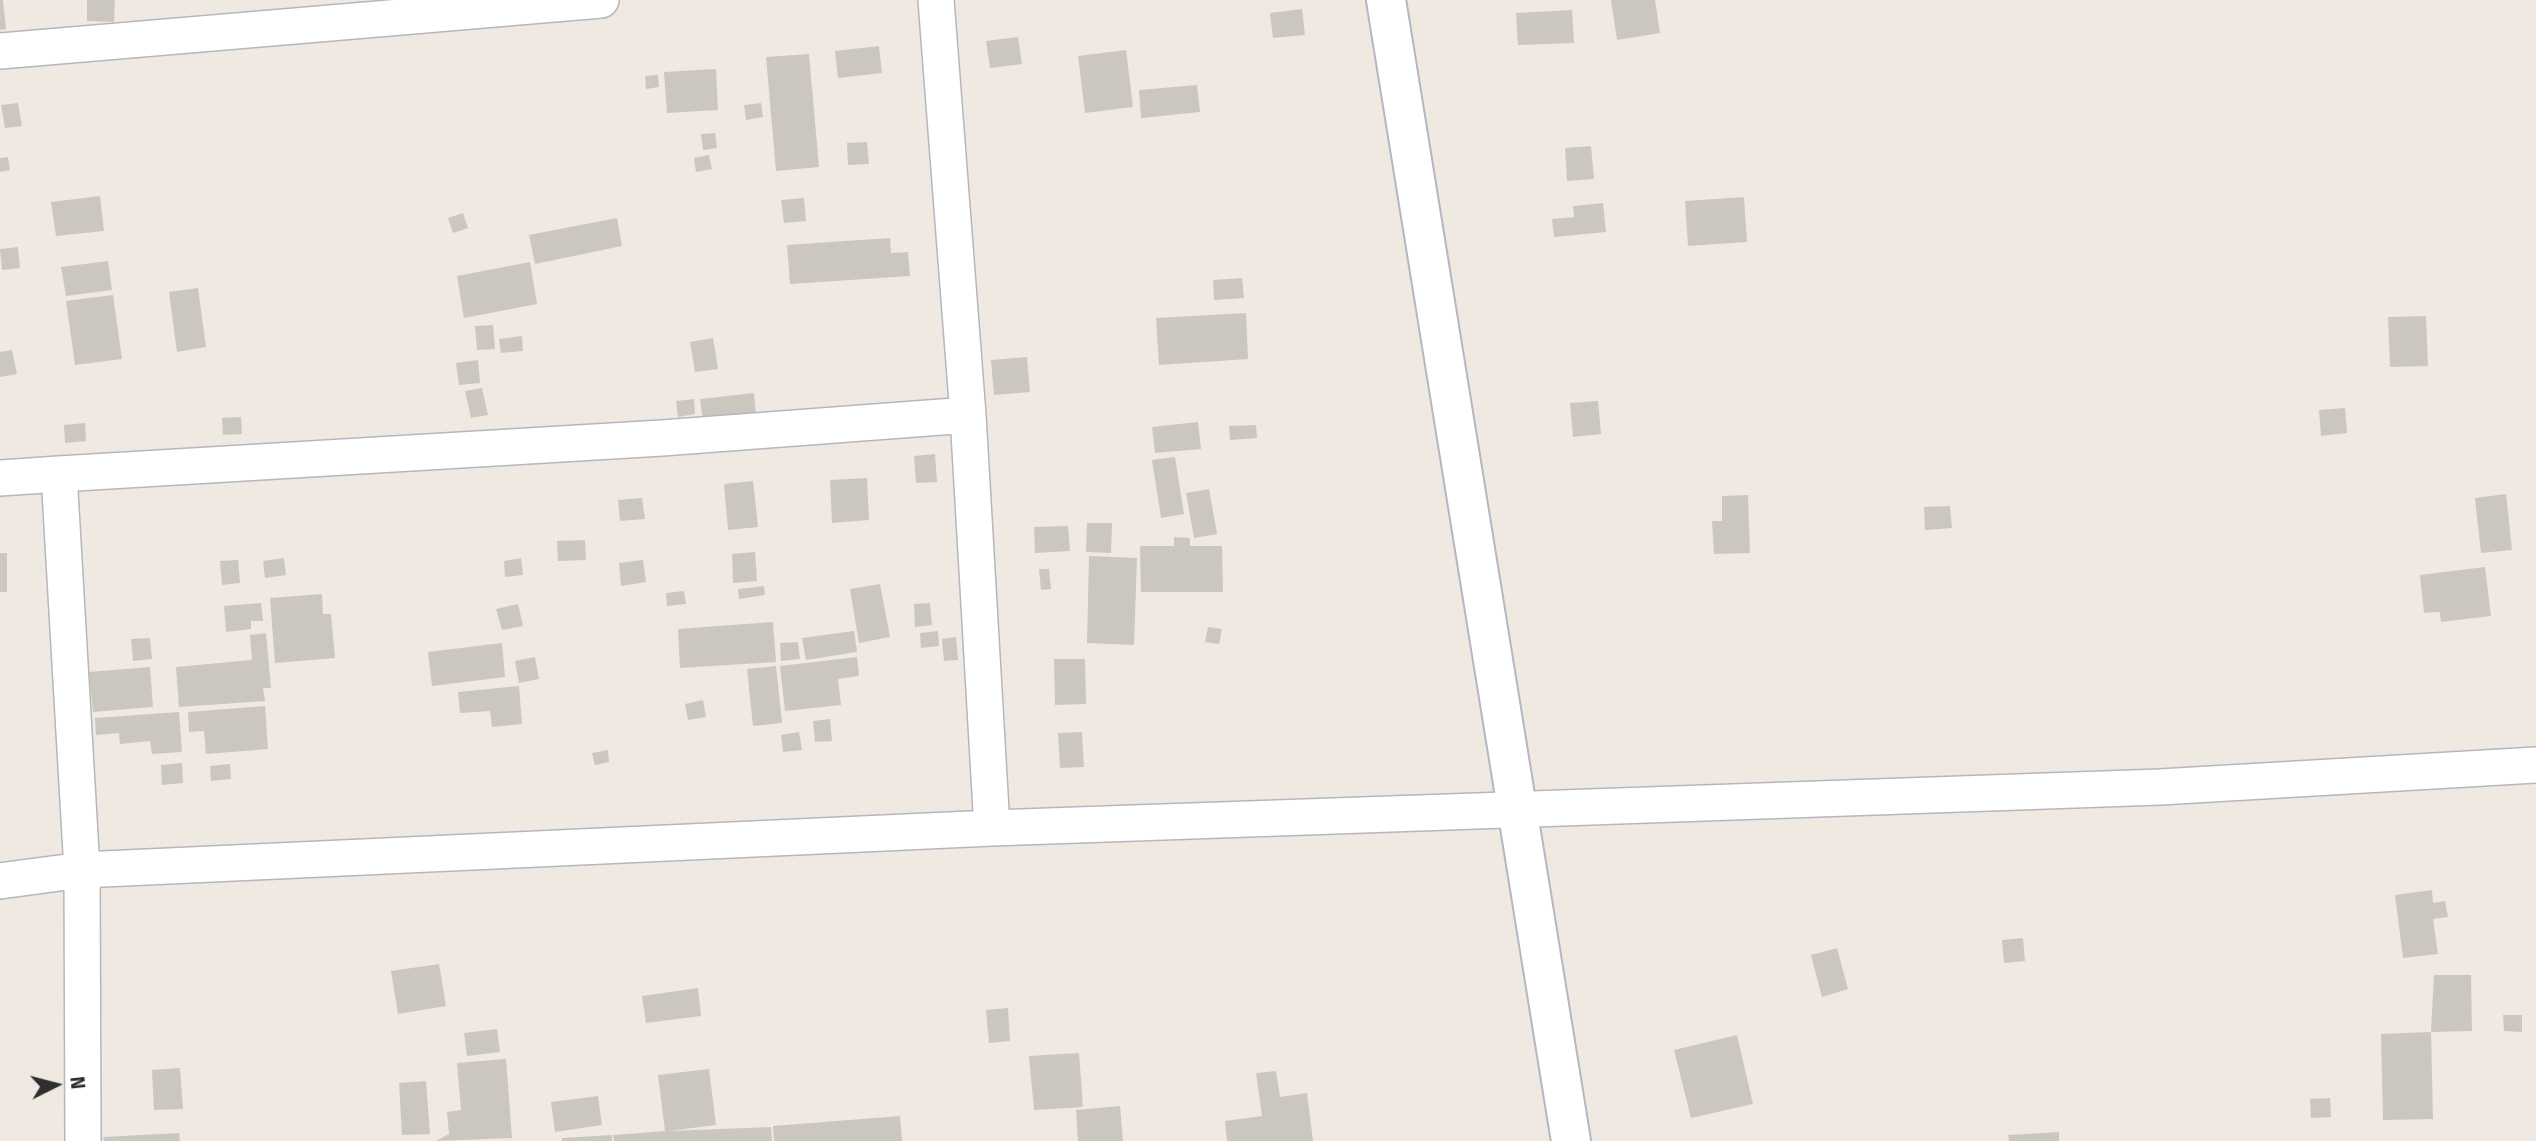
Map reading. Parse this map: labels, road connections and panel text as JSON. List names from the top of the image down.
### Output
{
  "north": "right"
}
